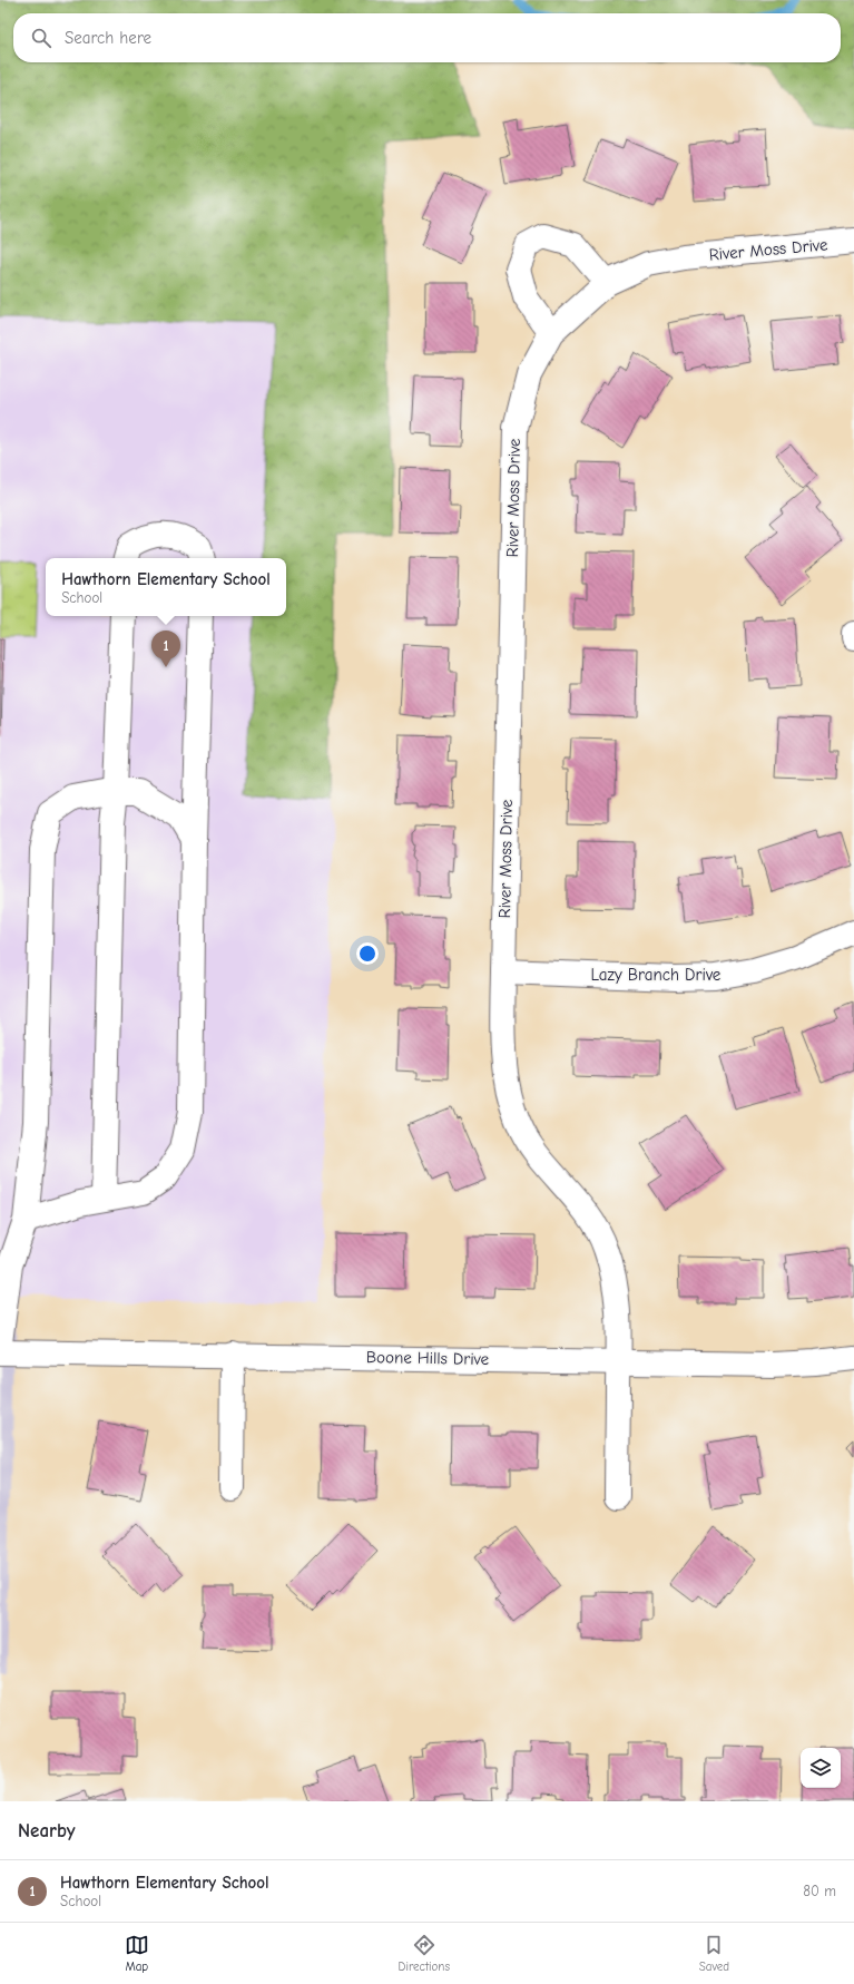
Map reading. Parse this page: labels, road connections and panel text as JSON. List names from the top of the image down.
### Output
{
  "streets": {
    "street": ["River Moss Drive", "Lazy Branch Drive", "Boone Hills Drive"]
  },
  "crossings": [
    ["River Moss Drive", "Lazy Branch Drive"],
    ["River Moss Drive", "Boone Hills Drive"]
  ],
  "page": {
    "search": "Search here",
    "popup": ["Hawthorn Elementary School", "School"],
    "pins": "1",
    "heading": "Nearby",
    "list": [
      {
        "mark": "1",
        "name": "Hawthorn Elementary School",
        "note": "School",
        "value": "80 m"
      }
    ],
    "nav": ["Map", "Directions", "Saved"]
  }
}
